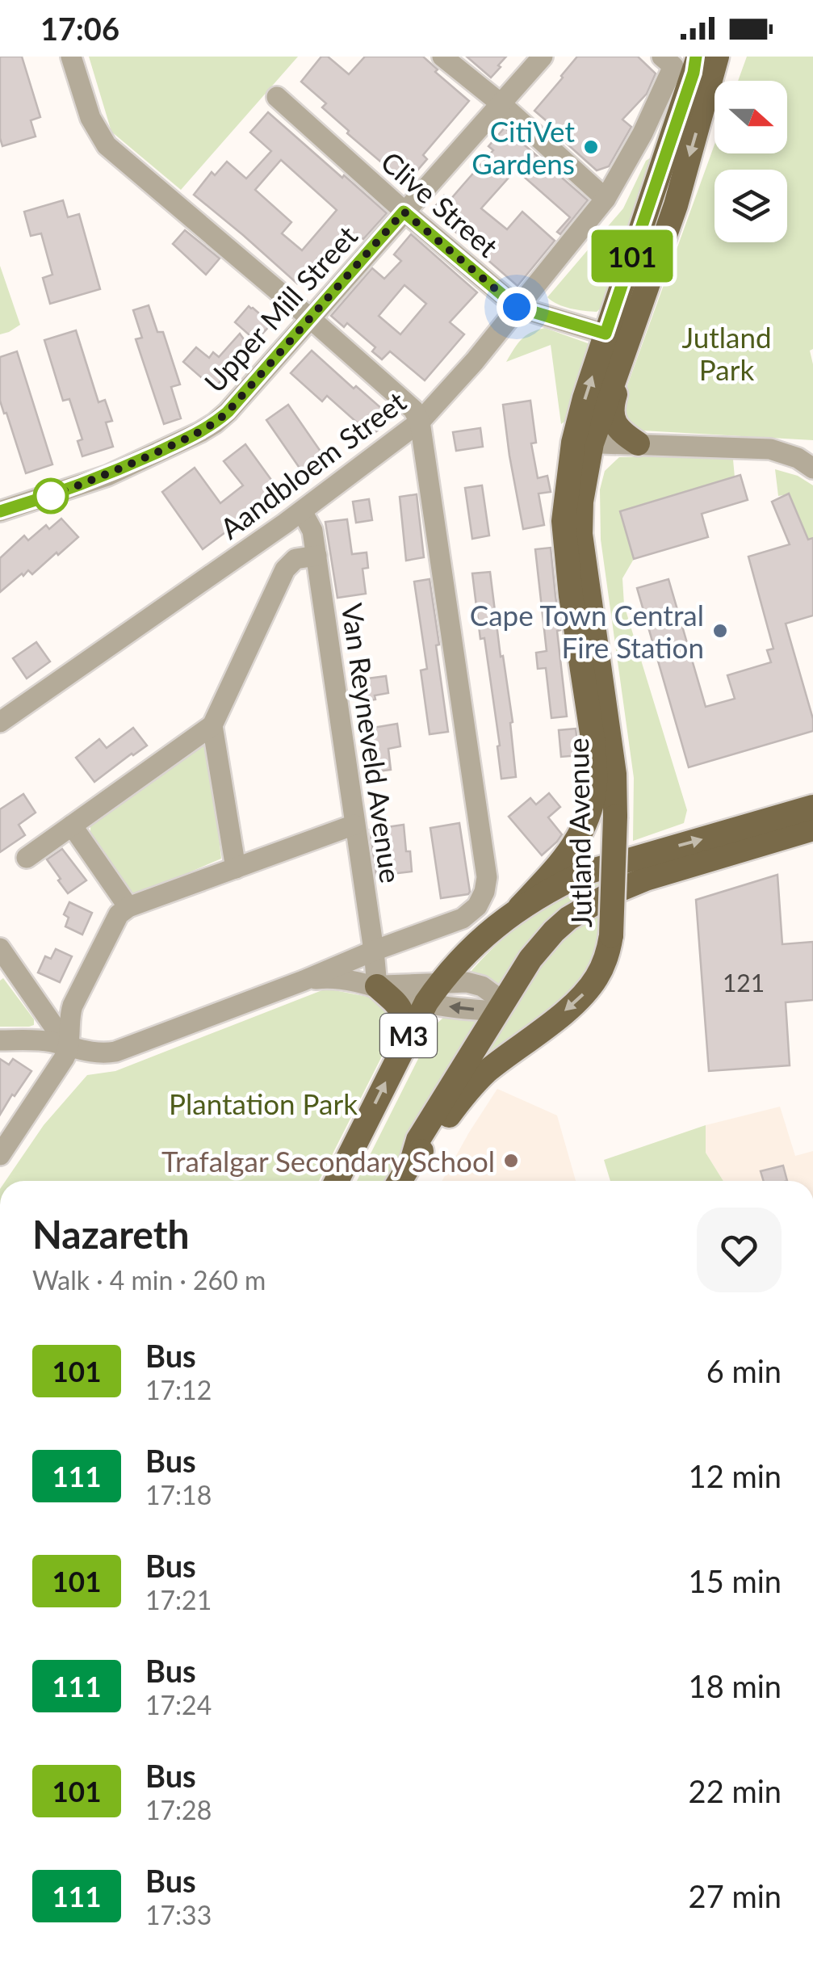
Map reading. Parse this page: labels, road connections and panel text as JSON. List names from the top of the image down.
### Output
{
  "streets": {
    "main road": ["Jutland Avenue", "M3"],
    "street": [
      "Clive Street",
      "Upper Mill Street",
      "Aandbloem Street",
      "Van Reyneveld Avenue"
    ]
  },
  "crossings": [
    ["Clive Street", "Upper Mill Street"],
    ["Clive Street", "Aandbloem Street"],
    ["Clive Street", "Jutland Avenue"],
    ["Aandbloem Street", "Van Reyneveld Avenue"],
    ["Aandbloem Street", "Jutland Avenue"],
    ["Jutland Avenue", "M3"]
  ],
  "parks": ["Jutland Park", "Plantation Park"],
  "places": ["CitiVet Gardens", "Cape Town Central Fire Station", "Trafalgar Secondary School"],
  "lines": ["bus line 101"],
  "house_numbers": ["121"],
  "north": "right",
  "page": {
    "status": "17:06",
    "on_map": "101",
    "heading": ["Nazareth", "Walk · 4 min · 260 m"],
    "list": [
      {
        "mark": "101",
        "name": "Bus",
        "note": "17:12",
        "value": "6 min"
      },
      {
        "mark": "111",
        "name": "Bus",
        "note": "17:18",
        "value": "12 min"
      },
      {
        "mark": "101",
        "name": "Bus",
        "note": "17:21",
        "value": "15 min"
      },
      {
        "mark": "111",
        "name": "Bus",
        "note": "17:24",
        "value": "18 min"
      },
      {
        "mark": "101",
        "name": "Bus",
        "note": "17:28",
        "value": "22 min"
      },
      {
        "mark": "111",
        "name": "Bus",
        "note": "17:33",
        "value": "27 min"
      }
    ]
  }
}
